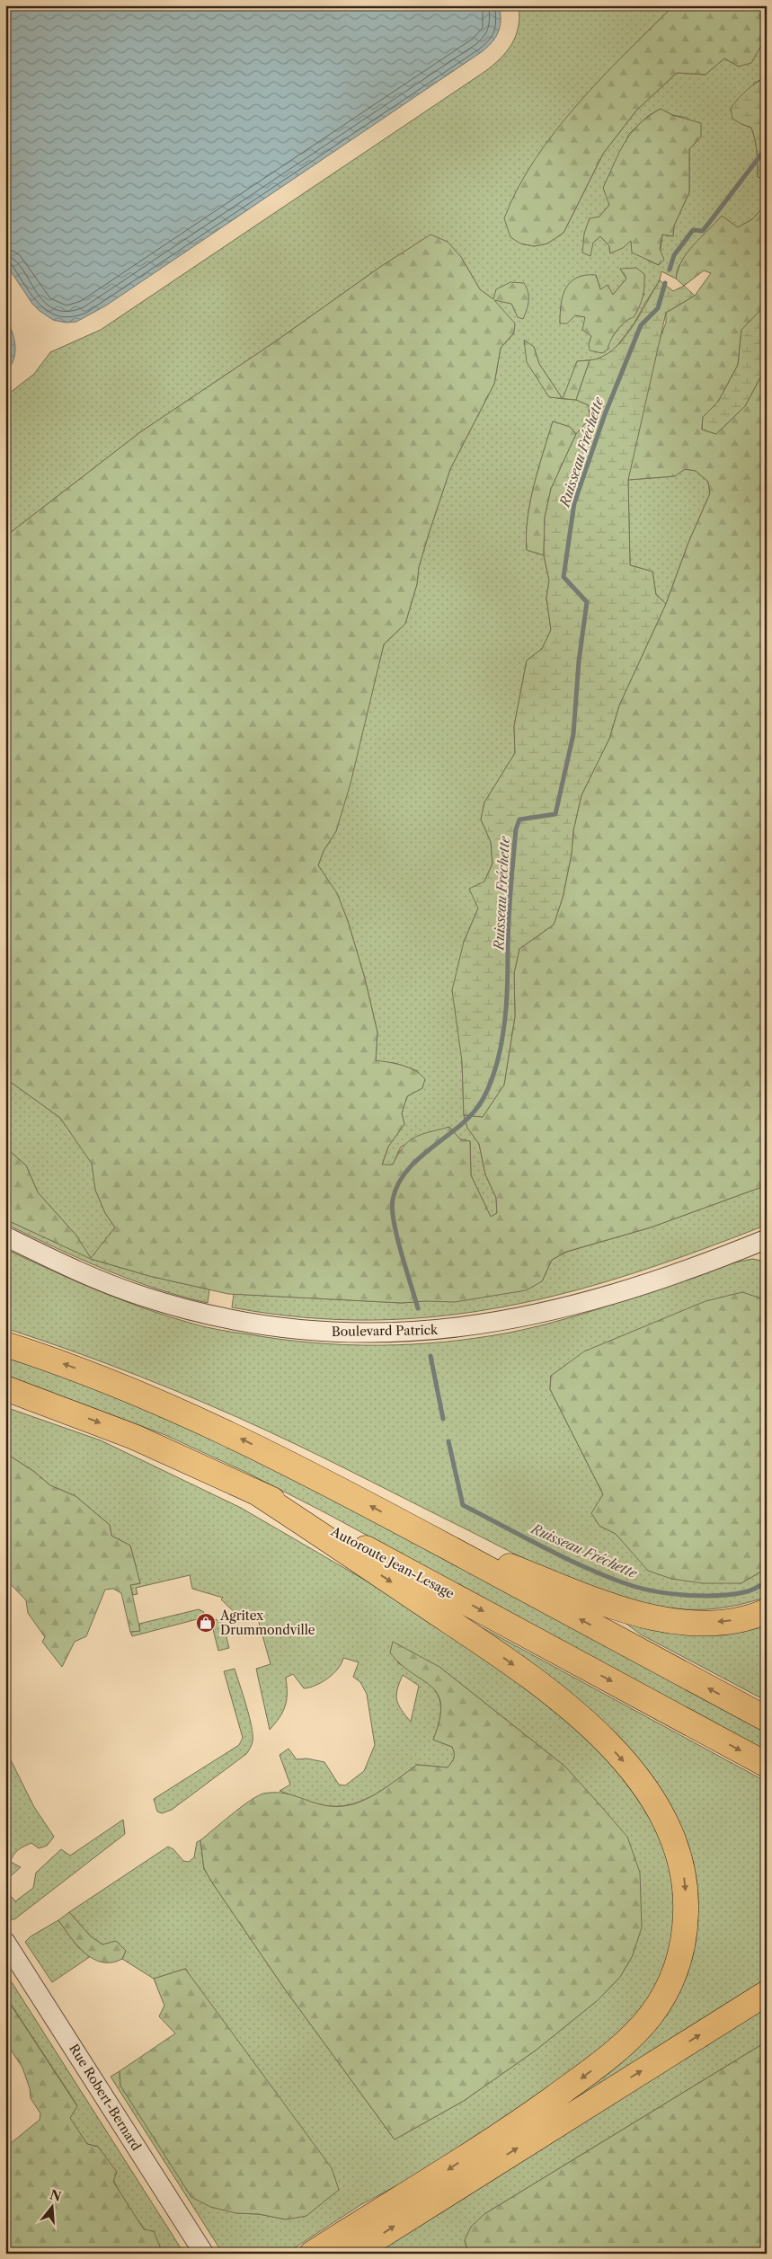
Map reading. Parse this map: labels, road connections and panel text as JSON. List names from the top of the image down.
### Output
{
  "streets": {
    "highway": ["Autoroute Jean-Lesage"],
    "street": ["Boulevard Patrick", "Rue Robert-Bernard"]
  },
  "water": ["Ruisseau Fréchette"],
  "places": {
    "shop": ["Agritex Drummondville"]
  },
  "north": "top"
}
